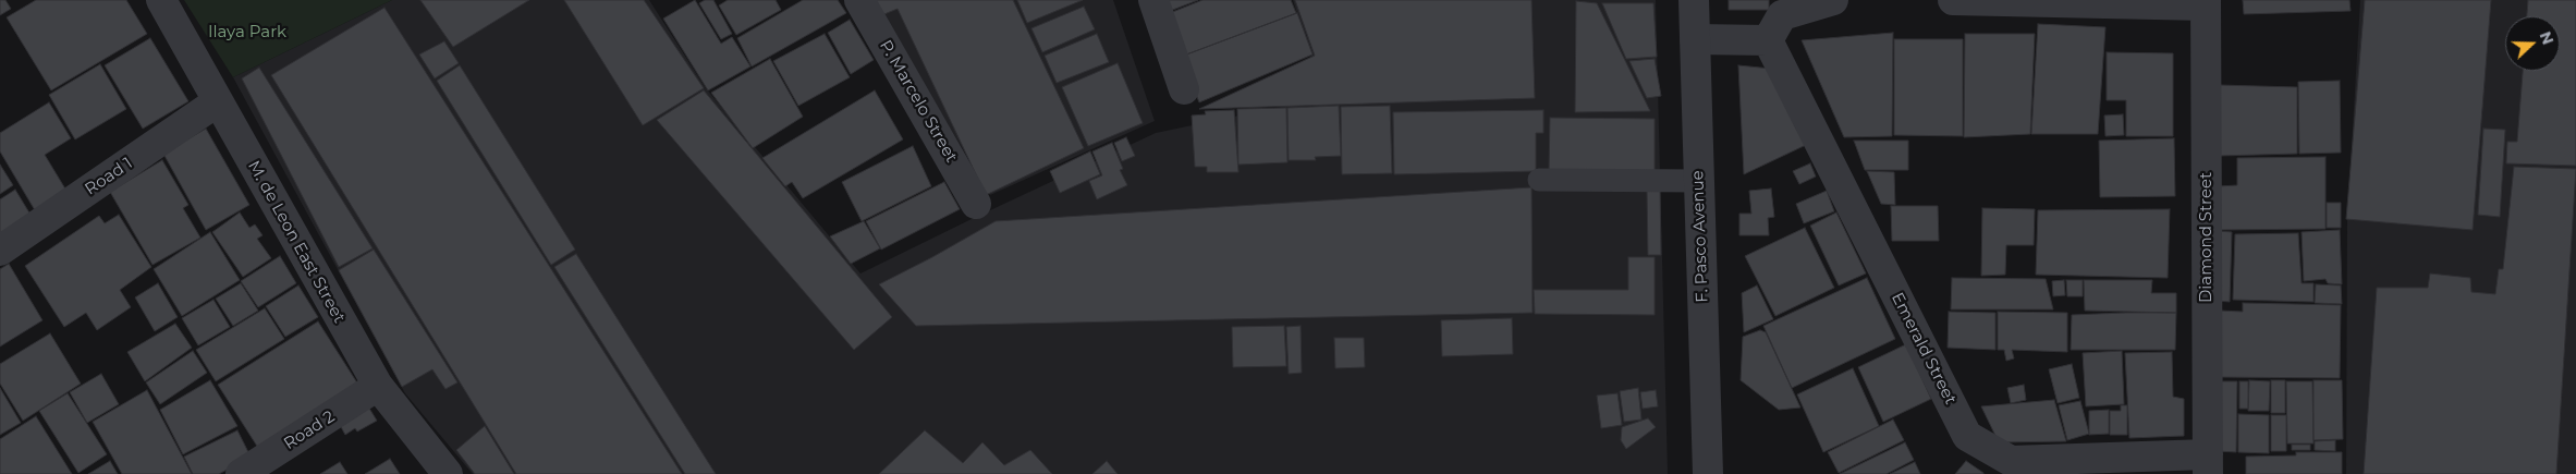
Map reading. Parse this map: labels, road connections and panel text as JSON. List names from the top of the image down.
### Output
{
  "streets": {
    "street": [
      "P. Marcelo Street",
      "Road 1",
      "F. Pasco Avenue",
      "Diamond Street",
      "M. de Leon East Street",
      "Emerald Street",
      "Road 2"
    ]
  },
  "crossings": [
    ["Road 1", "M. de Leon East Street"],
    ["Diamond Street", "Emerald Street"],
    ["M. de Leon East Street", "Road 2"]
  ],
  "parks": ["Ilaya Park"],
  "north": "right"
}
